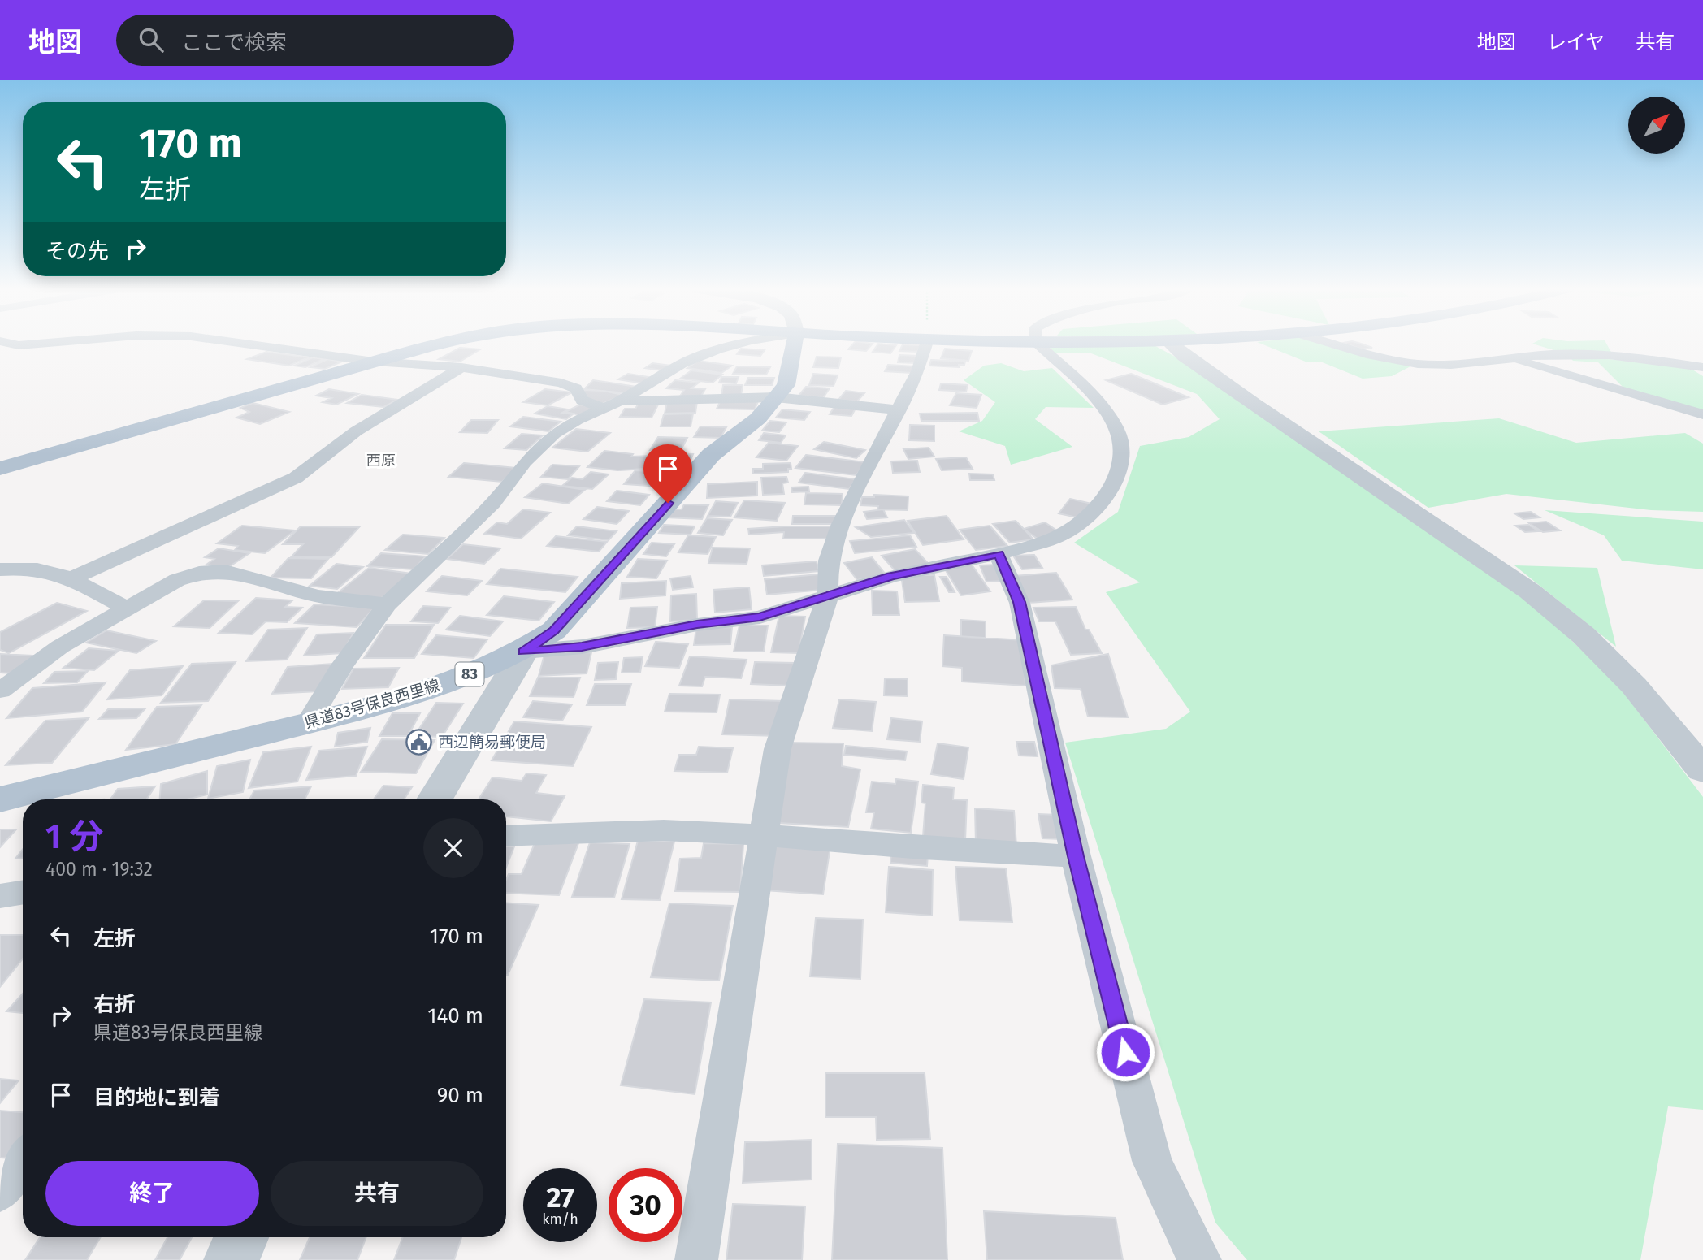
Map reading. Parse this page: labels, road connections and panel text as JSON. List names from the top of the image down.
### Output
{
  "streets": {
    "main road": ["83", "県道83号保良西里線"]
  },
  "districts": ["西原"],
  "places": {
    "public building": ["西辺簡易郵便局"]
  },
  "north": "top right",
  "page": {
    "header": "地図",
    "search": "ここで検索",
    "nav": ["地図", "レイヤ", "共有"],
    "turn": ["170 m", "左折"],
    "then": "その先",
    "heading": ["1 分", "400 m · 19:32"],
    "list": [
      {
        "name": "左折",
        "value": "170 m"
      },
      {
        "name": "右折",
        "note": "県道83号保良西里線",
        "value": "140 m"
      },
      {
        "name": "目的地に到着",
        "value": "90 m"
      }
    ],
    "buttons": ["終了", "共有"],
    "speed": "27 km/h",
    "limit": "30"
  }
}
